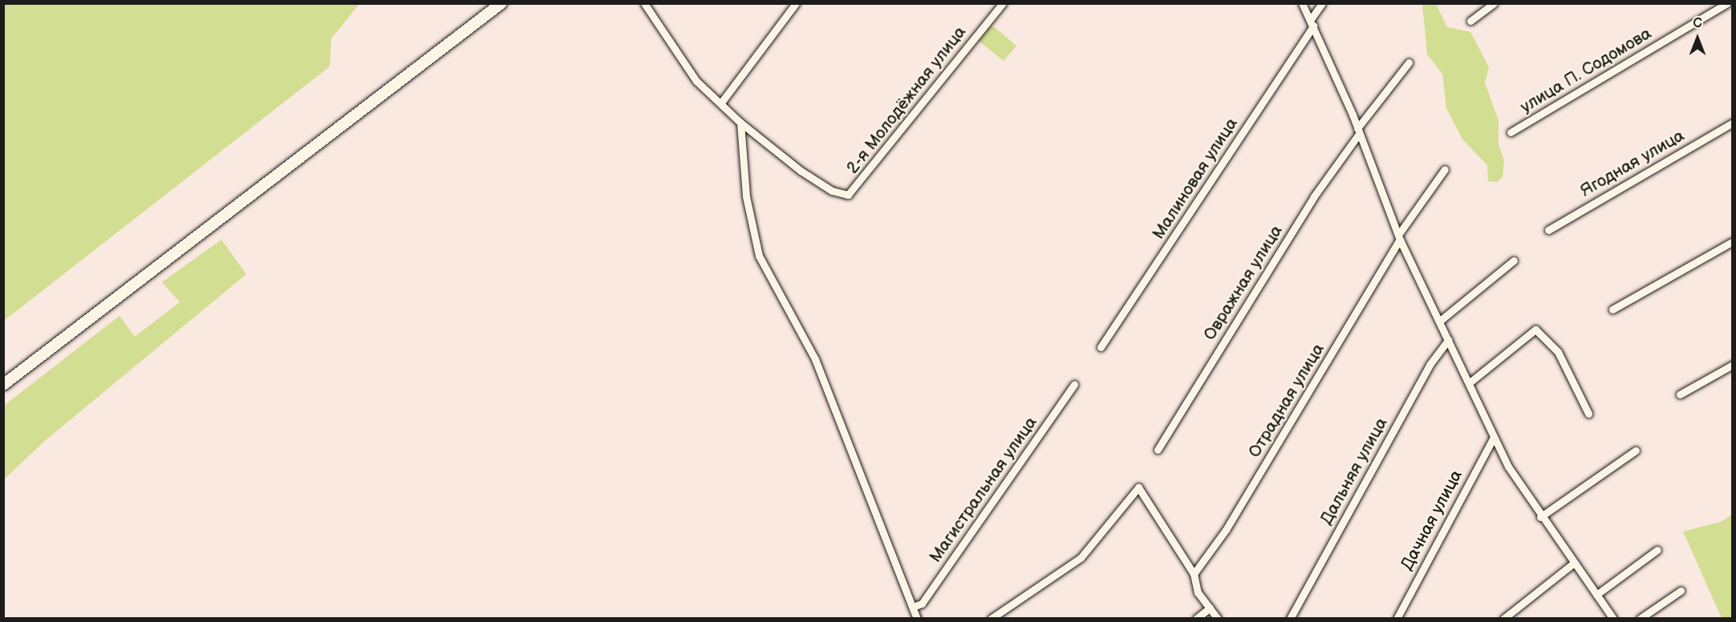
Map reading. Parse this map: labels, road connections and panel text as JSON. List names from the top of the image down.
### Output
{
  "streets": {
    "street": [
      "улица П. Содомова",
      "2-я Молодёжная улица",
      "Ягодная улица",
      "Малиновая улица",
      "Овражная улица",
      "Отрадная улица",
      "Дальняя улица",
      "Магистральная улица",
      "Дачная улица"
    ]
  },
  "north": "top"
}
